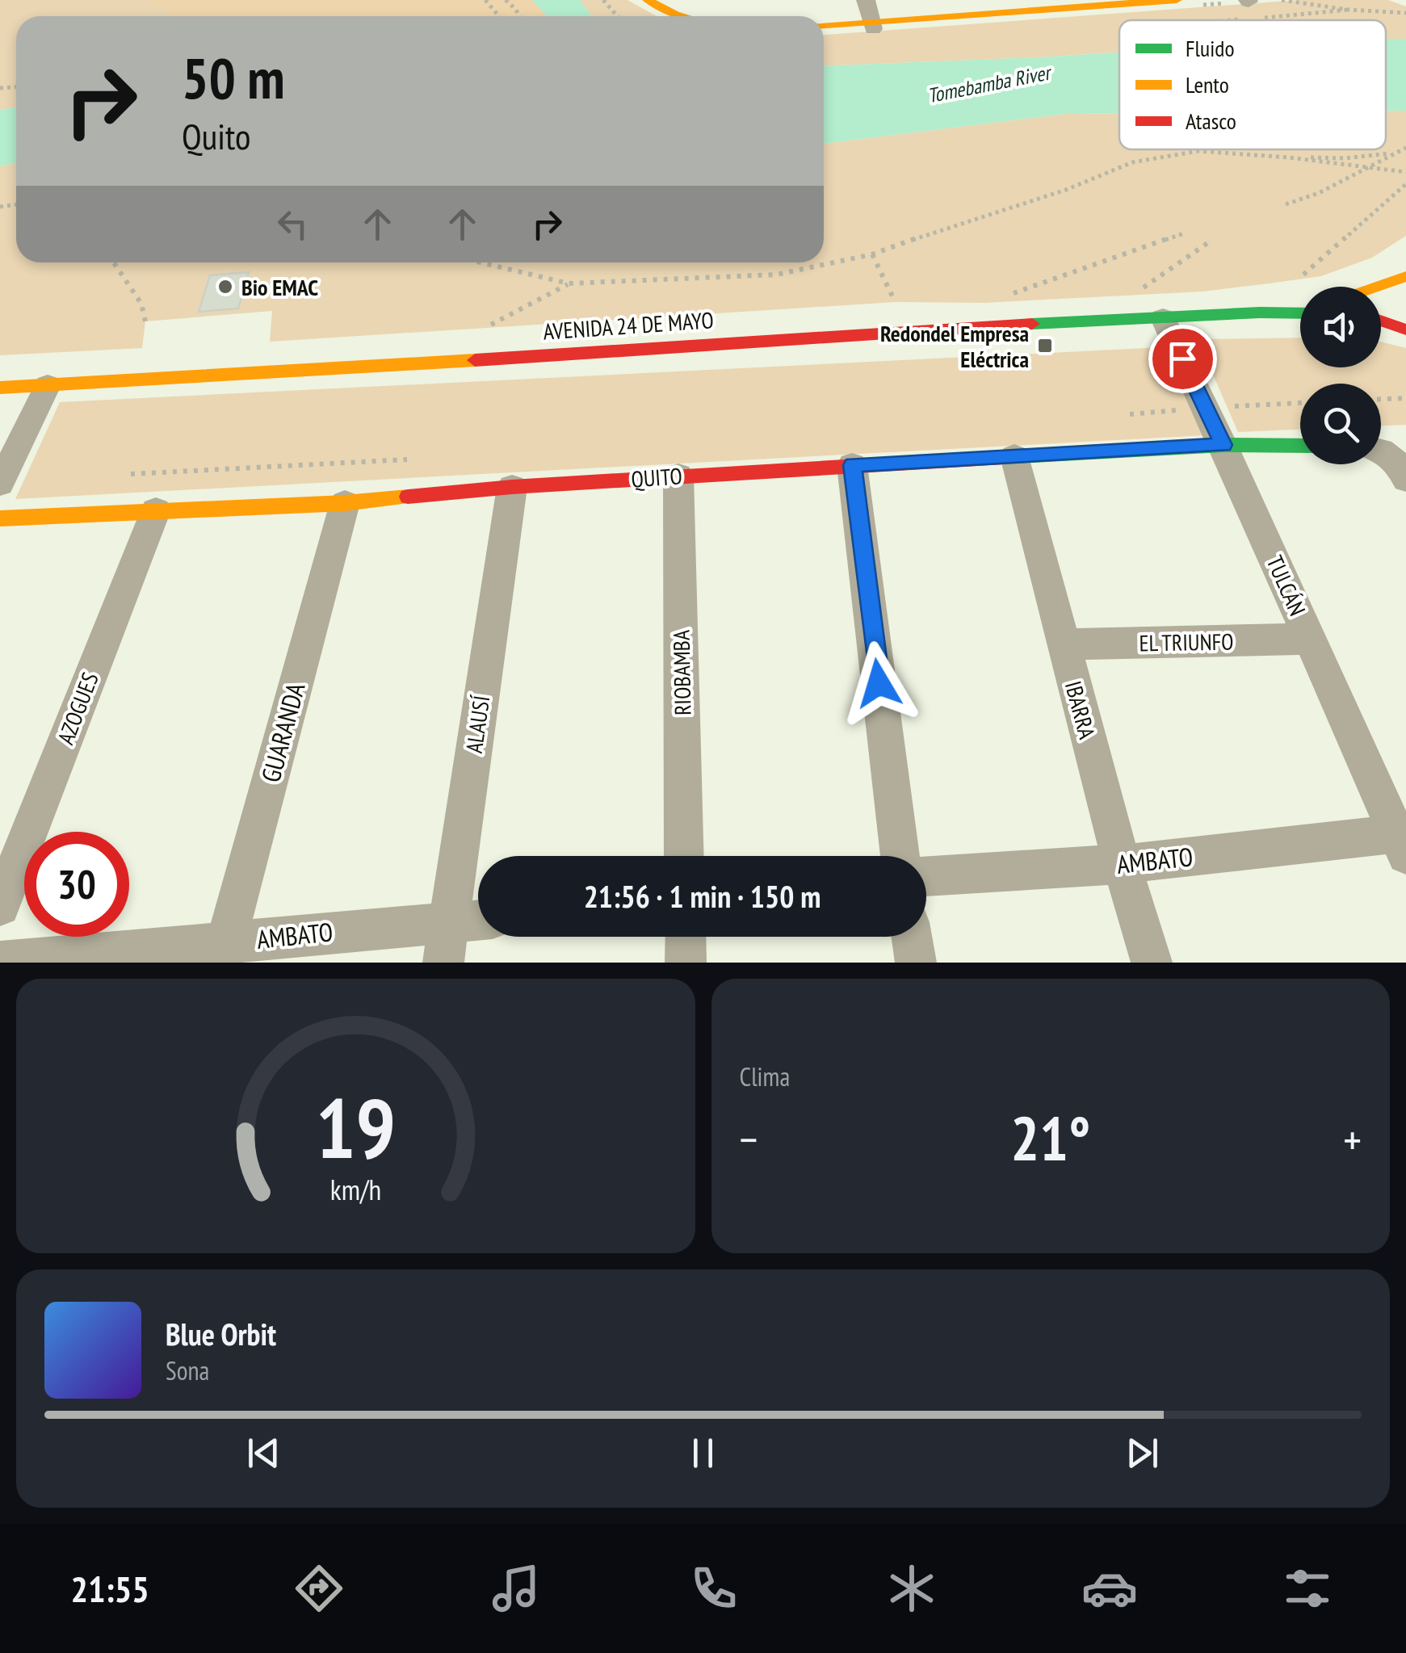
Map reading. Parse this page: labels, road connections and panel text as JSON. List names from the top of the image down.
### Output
{
  "streets": {
    "main road": ["AVENIDA 24 DE MAYO", "QUITO"],
    "street": [
      "TULCÁN",
      "EL TRIUNFO",
      "RIOBAMBA",
      "AZOGUES",
      "IBARRA",
      "ALAUSÍ",
      "GUARANDA",
      "AMBATO"
    ]
  },
  "crossings": [
    ["AVENIDA 24 DE MAYO", "TULCÁN"],
    ["QUITO", "TULCÁN"],
    ["QUITO", "RIOBAMBA"],
    ["QUITO", "AZOGUES"],
    ["QUITO", "IBARRA"],
    ["QUITO", "ALAUSÍ"],
    ["QUITO", "GUARANDA"],
    ["TULCÁN", "EL TRIUNFO"],
    ["TULCÁN", "AMBATO"],
    ["EL TRIUNFO", "IBARRA"],
    ["IBARRA", "AMBATO"],
    ["ALAUSÍ", "AMBATO"],
    ["GUARANDA", "AMBATO"]
  ],
  "water": ["Tomebamba River"],
  "places": {
    "other": ["Bio EMAC"],
    "transit": ["Redondel Empresa Eléctrica"]
  },
  "legend": ["Fluido", "Lento", "Atasco"],
  "page": {
    "turn": ["50 m", "Quito"],
    "limit": "30",
    "trip": "21:56 · 1 min · 150 m",
    "tile": "Clima",
    "heat": ["−", "21°", "+"],
    "song": ["Blue Orbit", "Sona"],
    "tabs": "21:55",
    "gauge": ["19", "km/h"]
  }
}
